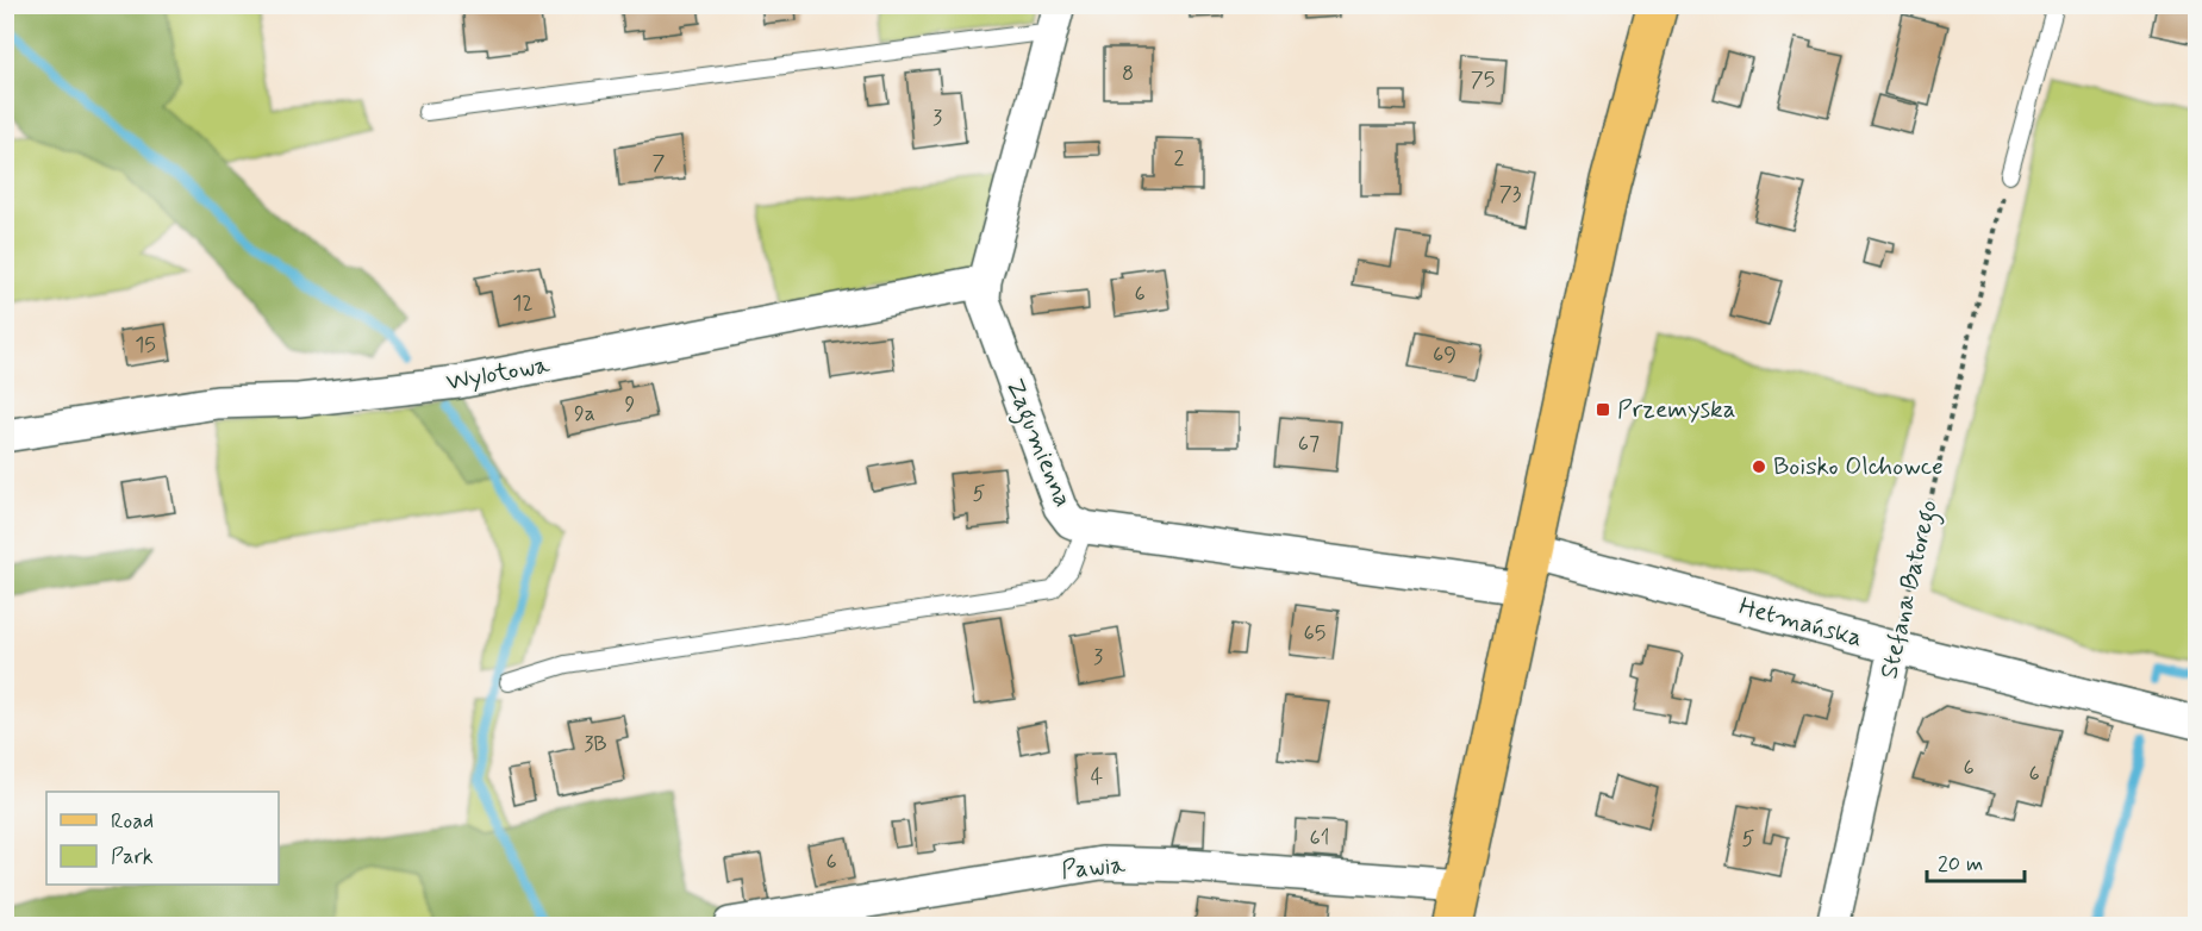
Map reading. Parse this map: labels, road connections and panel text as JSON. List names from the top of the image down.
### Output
{
  "streets": {
    "street": [
      "Wylotowa",
      "Zagumienna",
      "Stefana Batorego",
      "Hetmańska",
      "Pawia"
    ]
  },
  "crossings": [
    ["Wylotowa", "Zagumienna"],
    ["Stefana Batorego", "Hetmańska"]
  ],
  "places": {
    "transit": ["Przemyska"],
    "other": ["Boisko Olchowce"]
  },
  "house_numbers": [
    "8",
    "75",
    "3",
    "2",
    "7",
    "73",
    "6",
    "12",
    "15",
    "69",
    "9",
    "9a",
    "67",
    "5",
    "65",
    "3",
    "3B",
    "6",
    "6",
    "4",
    "61",
    "5",
    "6"
  ],
  "legend": ["Road", "Park"],
  "scale_bar": "20 m"
}
